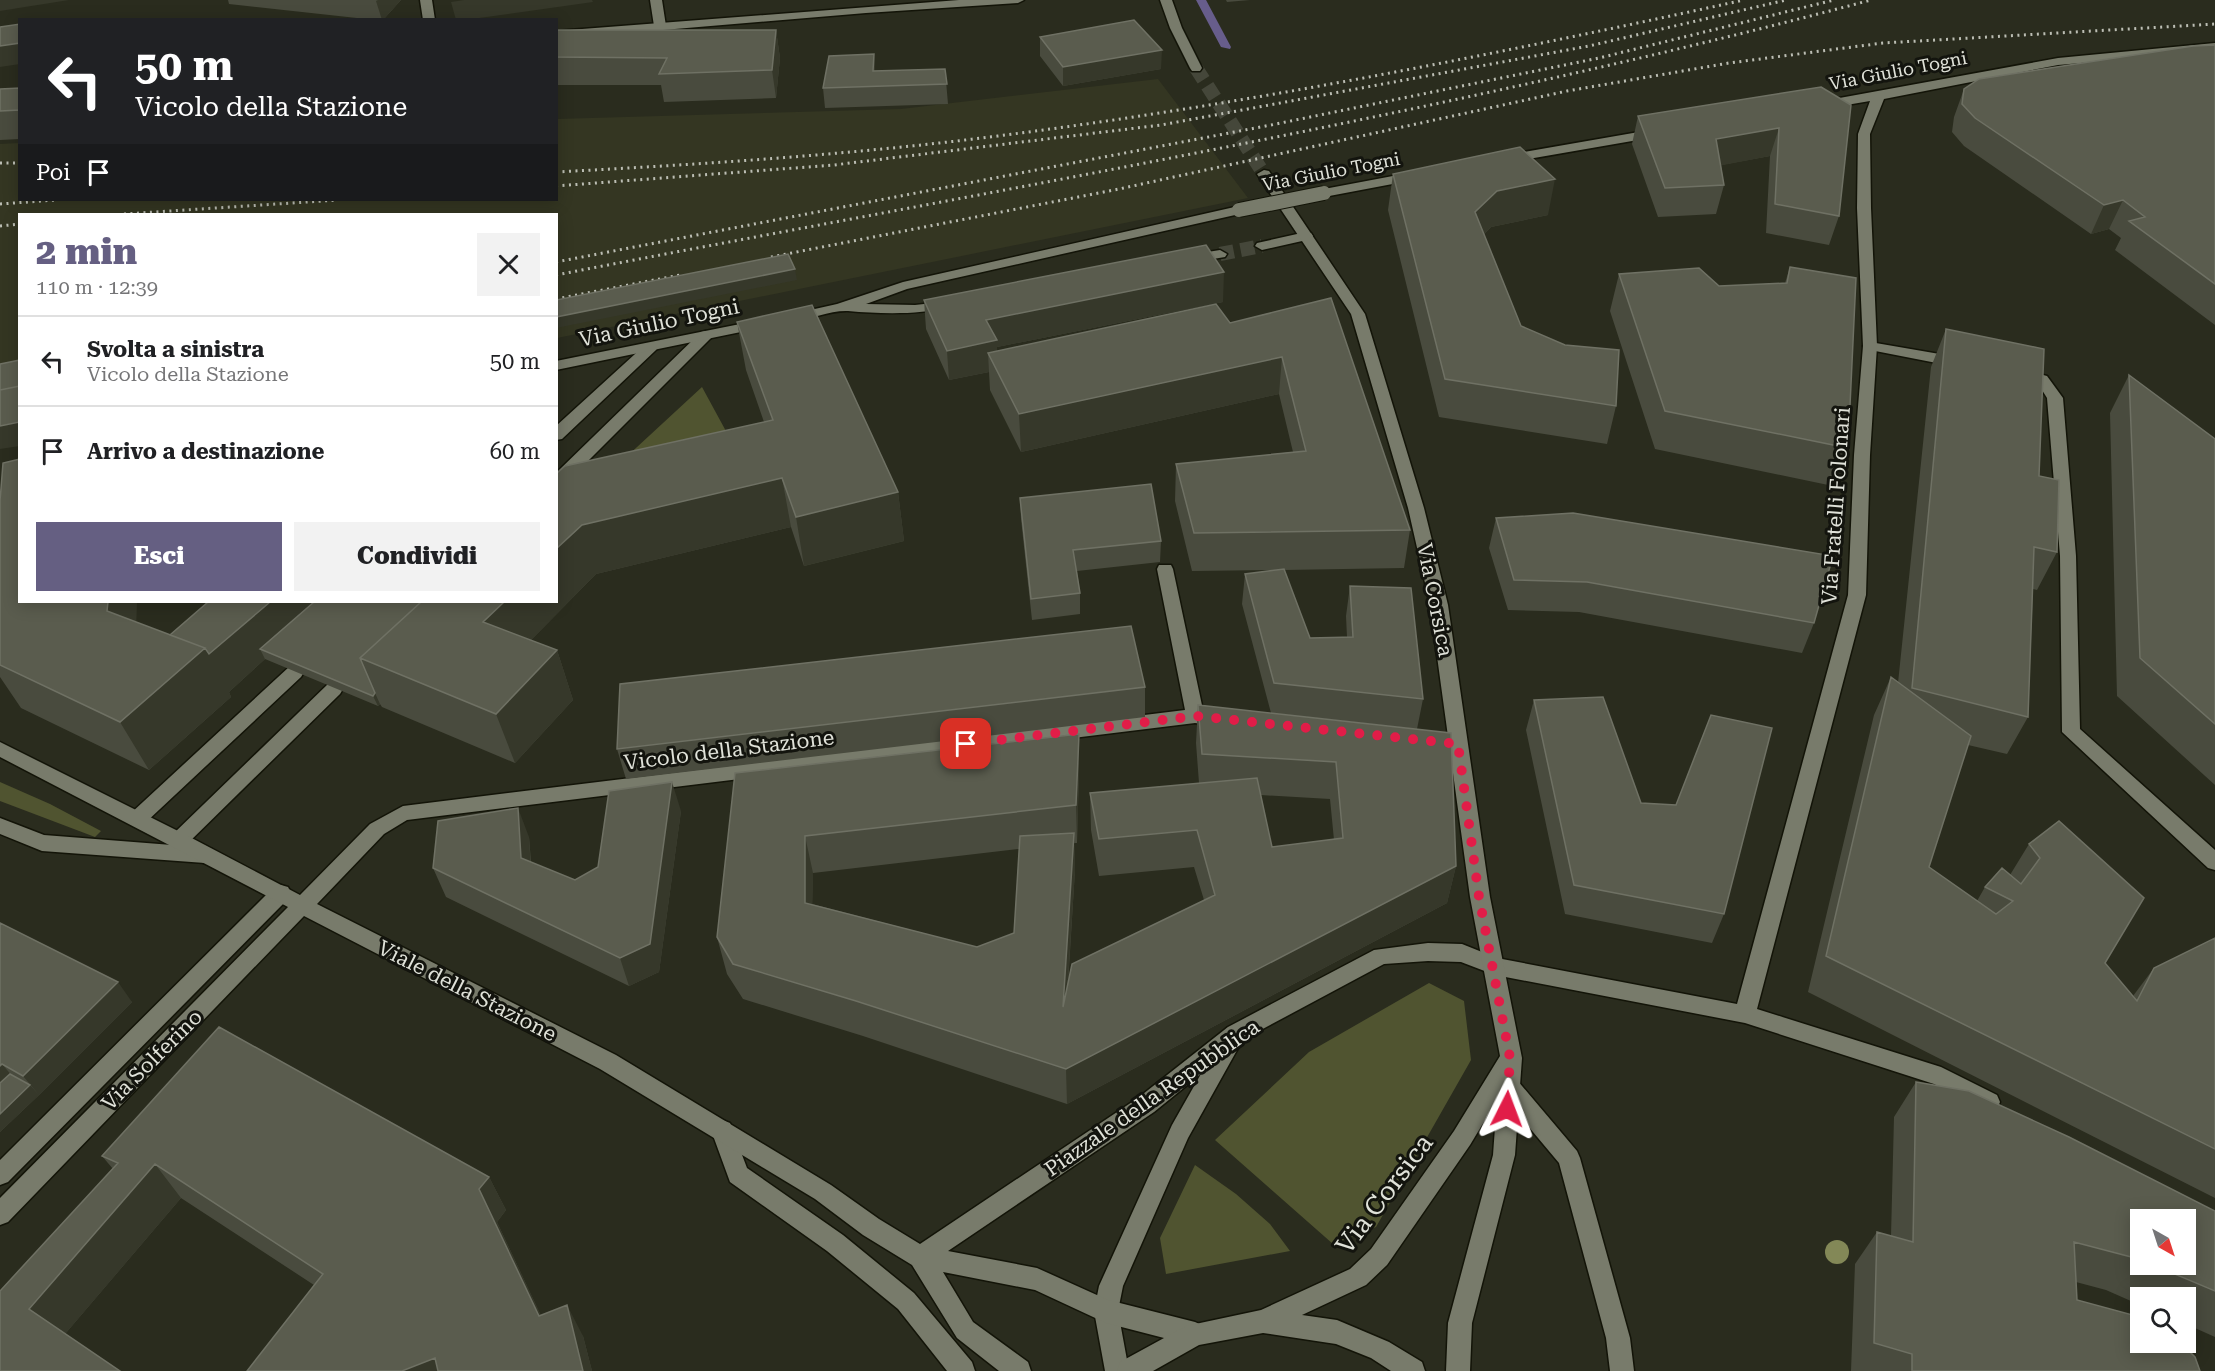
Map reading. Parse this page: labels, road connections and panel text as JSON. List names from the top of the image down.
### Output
{
  "streets": {
    "street": [
      "Via Giulio Togni",
      "Via Fratelli Folonari",
      "Via Corsica",
      "Vicolo della Stazione",
      "Viale della Stazione",
      "Via Solferino",
      "Piazzale della Repubblica"
    ]
  },
  "crossings": [
    ["Via Giulio Togni", "Via Fratelli Folonari"],
    ["Via Fratelli Folonari", "Piazzale della Repubblica"],
    ["Via Corsica", "Piazzale della Repubblica"],
    ["Vicolo della Stazione", "Viale della Stazione"],
    ["Vicolo della Stazione", "Via Solferino"],
    ["Viale della Stazione", "Via Solferino"],
    ["Viale della Stazione", "Piazzale della Repubblica"]
  ],
  "north": "bottom right",
  "page": {
    "turn": ["50 m", "Vicolo della Stazione"],
    "then": "Poi",
    "heading": ["2 min", "110 m · 12:39"],
    "list": [
      {
        "name": "Svolta a sinistra",
        "note": "Vicolo della Stazione",
        "value": "50 m"
      },
      {
        "name": "Arrivo a destinazione",
        "value": "60 m"
      }
    ],
    "buttons": ["Esci", "Condividi"]
  }
}
